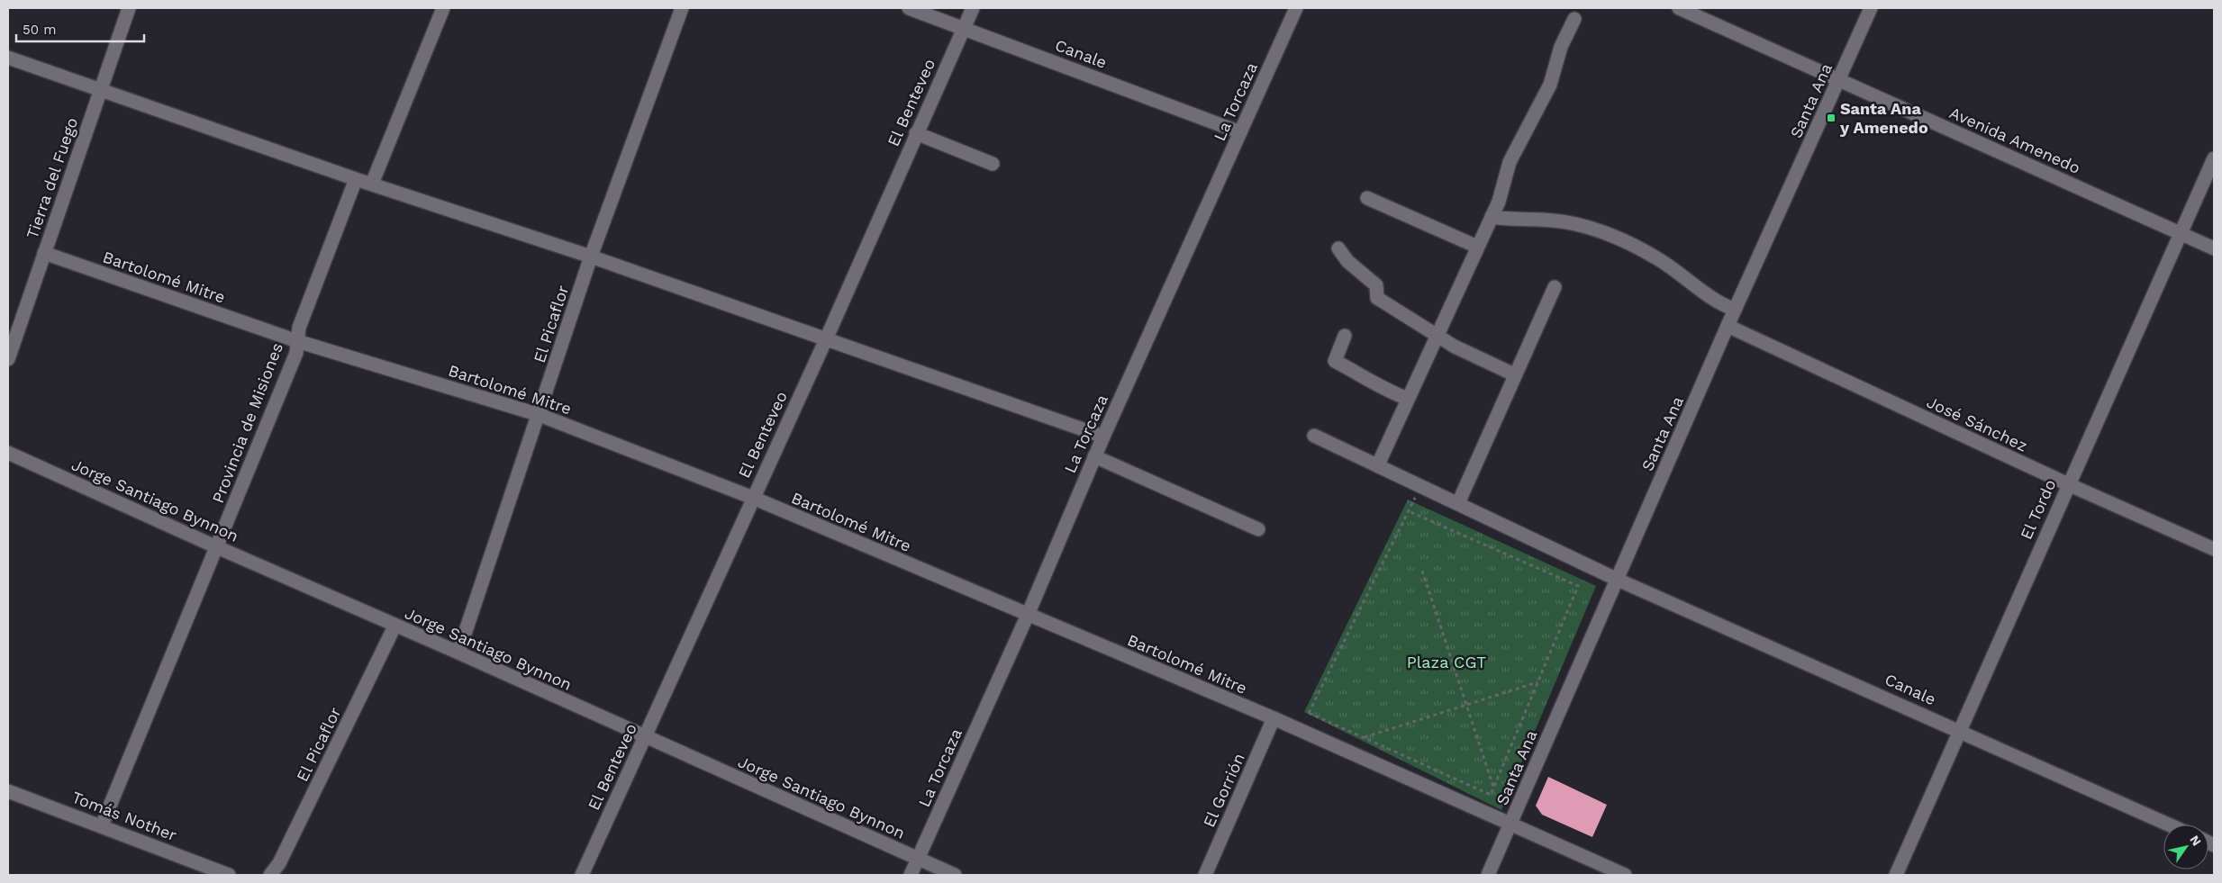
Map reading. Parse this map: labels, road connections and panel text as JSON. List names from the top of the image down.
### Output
{
  "streets": {
    "street": [
      "Canale",
      "Santa Ana",
      "La Torcaza",
      "El Benteveo",
      "Avenida Amenedo",
      "Tierra del Fuego",
      "Bartolomé Mitre",
      "El Picaflor",
      "Provincia de Misiones",
      "José Sánchez",
      "Jorge Santiago Bynnon",
      "El Tordo",
      "El Gorrión",
      "Tomás Nother"
    ]
  },
  "crossings": [
    ["Canale", "Santa Ana"],
    ["Canale", "La Torcaza"],
    ["Canale", "El Benteveo"],
    ["Canale", "El Tordo"],
    ["Santa Ana", "Avenida Amenedo"],
    ["Santa Ana", "Bartolomé Mitre"],
    ["Santa Ana", "José Sánchez"],
    ["La Torcaza", "Bartolomé Mitre"],
    ["La Torcaza", "Jorge Santiago Bynnon"],
    ["El Benteveo", "Bartolomé Mitre"],
    ["El Benteveo", "Jorge Santiago Bynnon"],
    ["Avenida Amenedo", "El Tordo"],
    ["Tierra del Fuego", "Bartolomé Mitre"],
    ["Bartolomé Mitre", "El Picaflor"],
    ["Bartolomé Mitre", "Provincia de Misiones"],
    ["Bartolomé Mitre", "El Gorrión"],
    ["El Picaflor", "Jorge Santiago Bynnon"],
    ["Provincia de Misiones", "Jorge Santiago Bynnon"],
    ["Provincia de Misiones", "Tomás Nother"],
    ["José Sánchez", "El Tordo"]
  ],
  "parks": ["Plaza CGT"],
  "places": {
    "transit": ["Santa Ana y Amenedo"]
  },
  "scale_bar": "50 m",
  "north": "top right"
}
